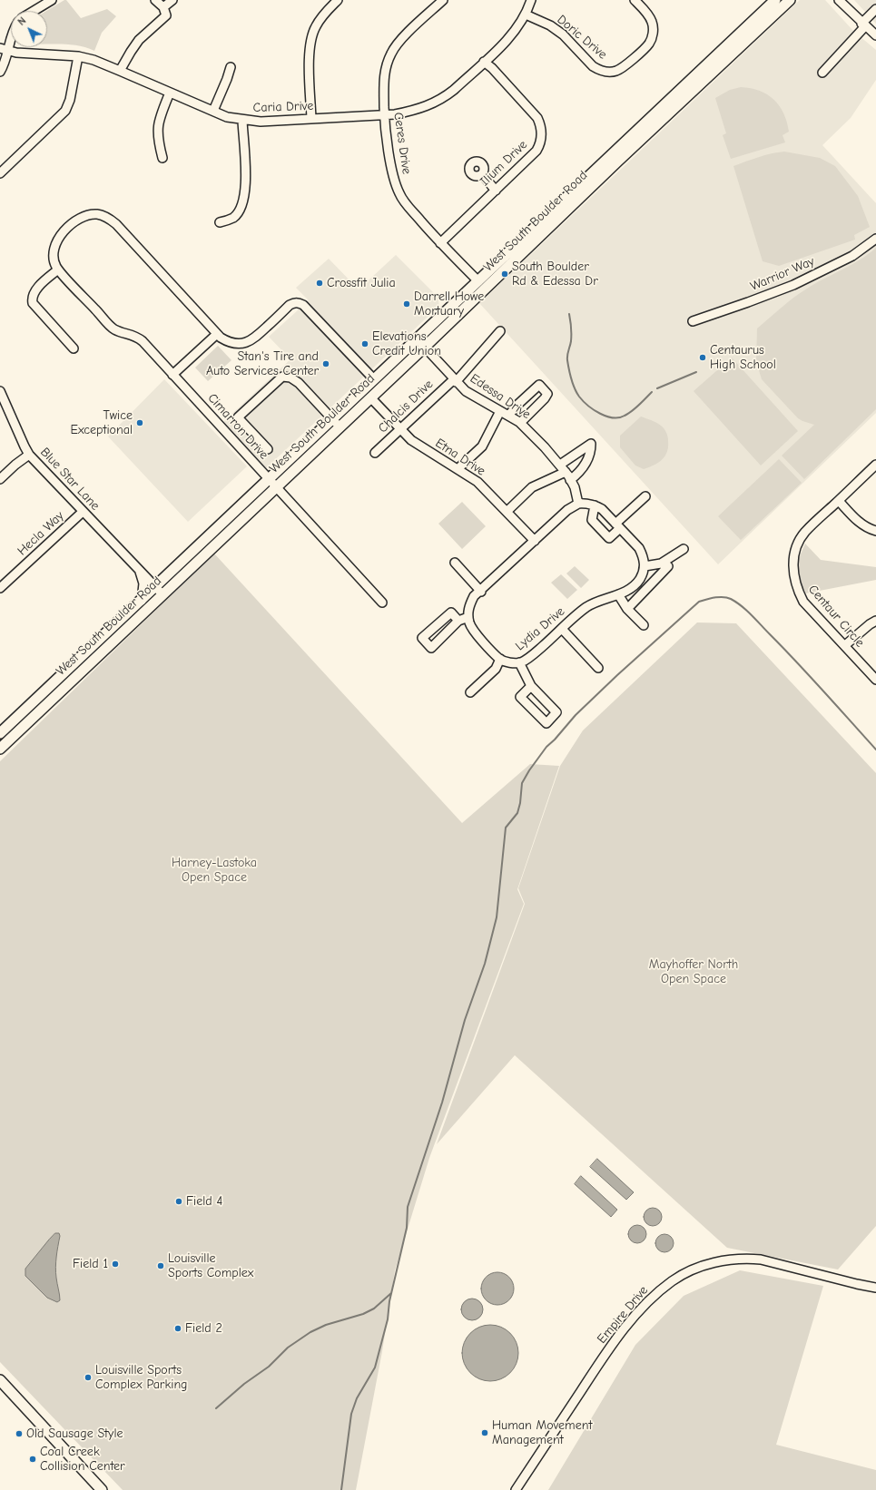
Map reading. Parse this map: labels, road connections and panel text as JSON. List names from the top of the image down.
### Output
{
  "streets": {
    "main road": ["West South Boulder Road"],
    "street": [
      "Doric Drive",
      "Caria Drive",
      "Ceres Drive",
      "Ilium Drive",
      "Warrior Way",
      "Edessa Drive",
      "Chalcis Drive",
      "Cimarron Drive",
      "Etna Drive",
      "Blue Star Lane",
      "Hecla Way",
      "Centaur Circle",
      "Lydia Drive",
      "Empire Drive"
    ]
  },
  "crossings": [
    ["Doric Drive", "Caria Drive"],
    ["Caria Drive", "Ceres Drive"],
    ["Caria Drive", "Ilium Drive"],
    ["Ceres Drive", "Ilium Drive"],
    ["Ceres Drive", "West South Boulder Road"],
    ["West South Boulder Road", "Edessa Drive"],
    ["West South Boulder Road", "Cimarron Drive"],
    ["West South Boulder Road", "Etna Drive"],
    ["West South Boulder Road", "Blue Star Lane"],
    ["Edessa Drive", "Chalcis Drive"],
    ["Chalcis Drive", "Etna Drive"],
    ["Blue Star Lane", "Hecla Way"]
  ],
  "parks": ["Harney-Lastoka Open Space", "Mayhoffer North Open Space"],
  "places": [
    "South Boulder Rd & Edessa Dr",
    "Crossfit Julia",
    "Darrell Howe Mortuary",
    "Elevations Credit Union",
    "Centaurus High School",
    "Stan's Tire and Auto Services Center",
    "Twice Exceptional",
    "Field 4",
    "Field 1",
    "Louisville Sports Complex",
    "Field 2",
    "Louisville Sports Complex Parking",
    "Human Movement Management",
    "Old Sausage Style",
    "Coal Creek Collision Center"
  ],
  "north": "top left"
}
